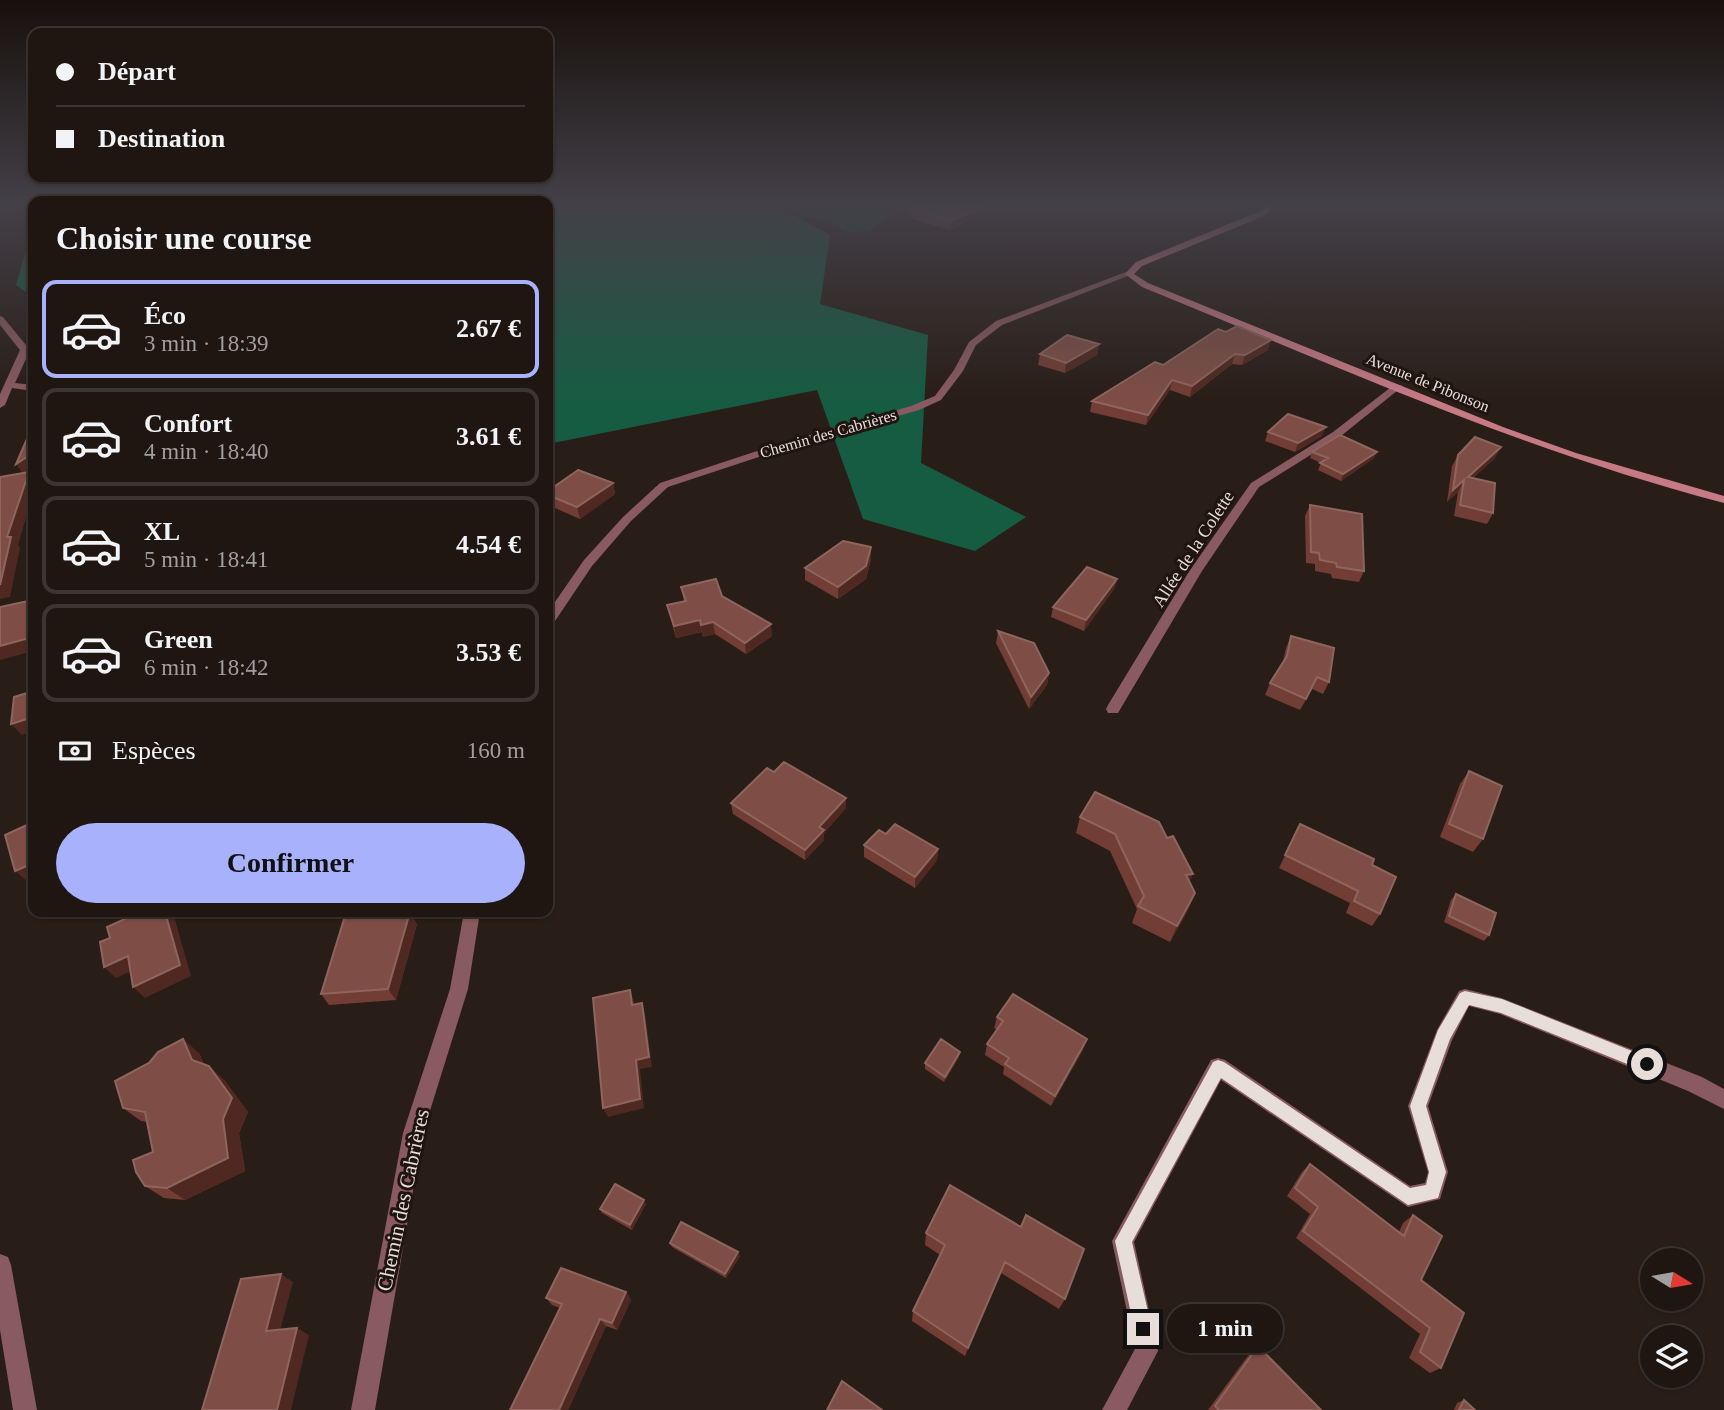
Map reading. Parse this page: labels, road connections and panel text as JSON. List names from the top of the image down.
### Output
{
  "streets": {
    "street": ["Avenue de Pibonson", "Chemin des Cabrières", "Allée de la Colette"]
  },
  "crossings": [
    ["Avenue de Pibonson", "Chemin des Cabrières"],
    ["Avenue de Pibonson", "Allée de la Colette"]
  ],
  "north": "right",
  "page": {
    "banner": ["Départ", "Destination"],
    "heading": "Choisir une course",
    "list": [
      {
        "name": "Éco",
        "note": "3 min · 18:39",
        "value": "2.67 €"
      },
      {
        "name": "Confort",
        "note": "4 min · 18:40",
        "value": "3.61 €"
      },
      {
        "name": "XL",
        "note": "5 min · 18:41",
        "value": "4.54 €"
      },
      {
        "name": "Green",
        "note": "6 min · 18:42",
        "value": "3.53 €"
      }
    ],
    "pay": ["Espèces", "160 m"],
    "buttons": "Confirmer",
    "bubble": "1 min"
  }
}
